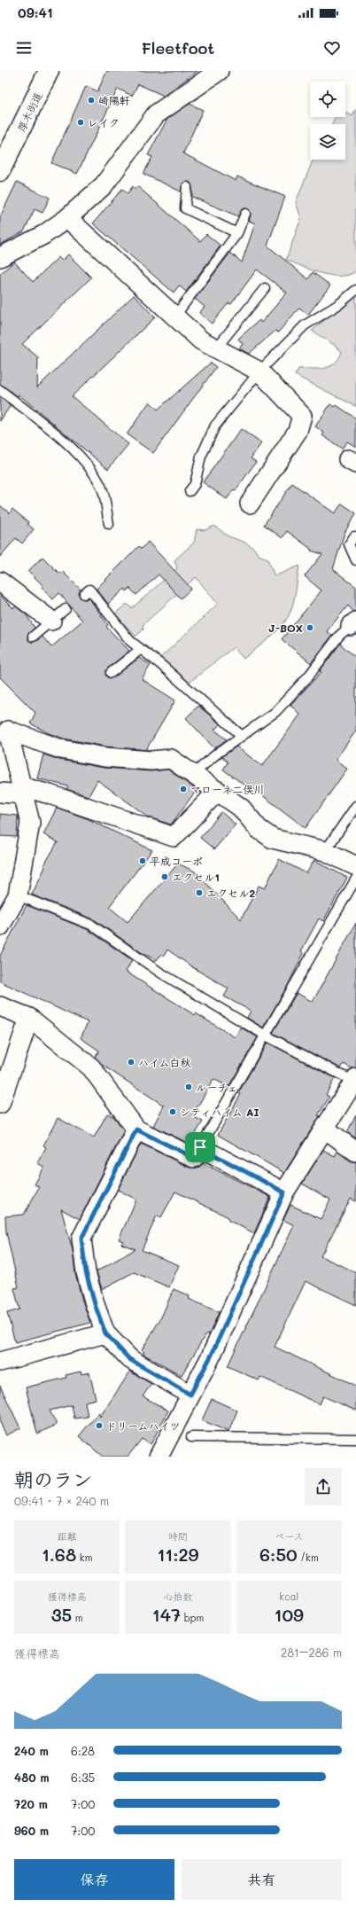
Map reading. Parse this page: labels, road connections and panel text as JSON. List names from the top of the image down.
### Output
{
  "streets": {
    "main road": ["厚木街道"]
  },
  "places": [
    "崎陽軒",
    "レイク",
    "J-BOX",
    "マローネ二俣川",
    "平成コーポ",
    "エクセル1",
    "エクセル2",
    "ハイム白秋",
    "ルーチェ",
    "シティハイム AI",
    "ドリームハイツ"
  ],
  "page": {
    "status": "09:41",
    "header": "Fleetfoot",
    "heading": ["朝のラン", "09:41 · 7 × 240 m"],
    "stats": [
      ["距離", "1.68 km"],
      ["時間", "11:29"],
      ["ペース", "6:50 /km"],
      ["獲得標高", "35 m"],
      ["心拍数", "147 bpm"],
      ["kcal", "109"]
    ],
    "chart": ["獲得標高", "281–286 m"],
    "list": [
      {
        "name": "240 m",
        "note": "6:28"
      },
      {
        "name": "480 m",
        "note": "6:35"
      },
      {
        "name": "720 m",
        "note": "7:00"
      },
      {
        "name": "960 m",
        "note": "7:00"
      }
    ],
    "buttons": ["保存", "共有"]
  }
}
